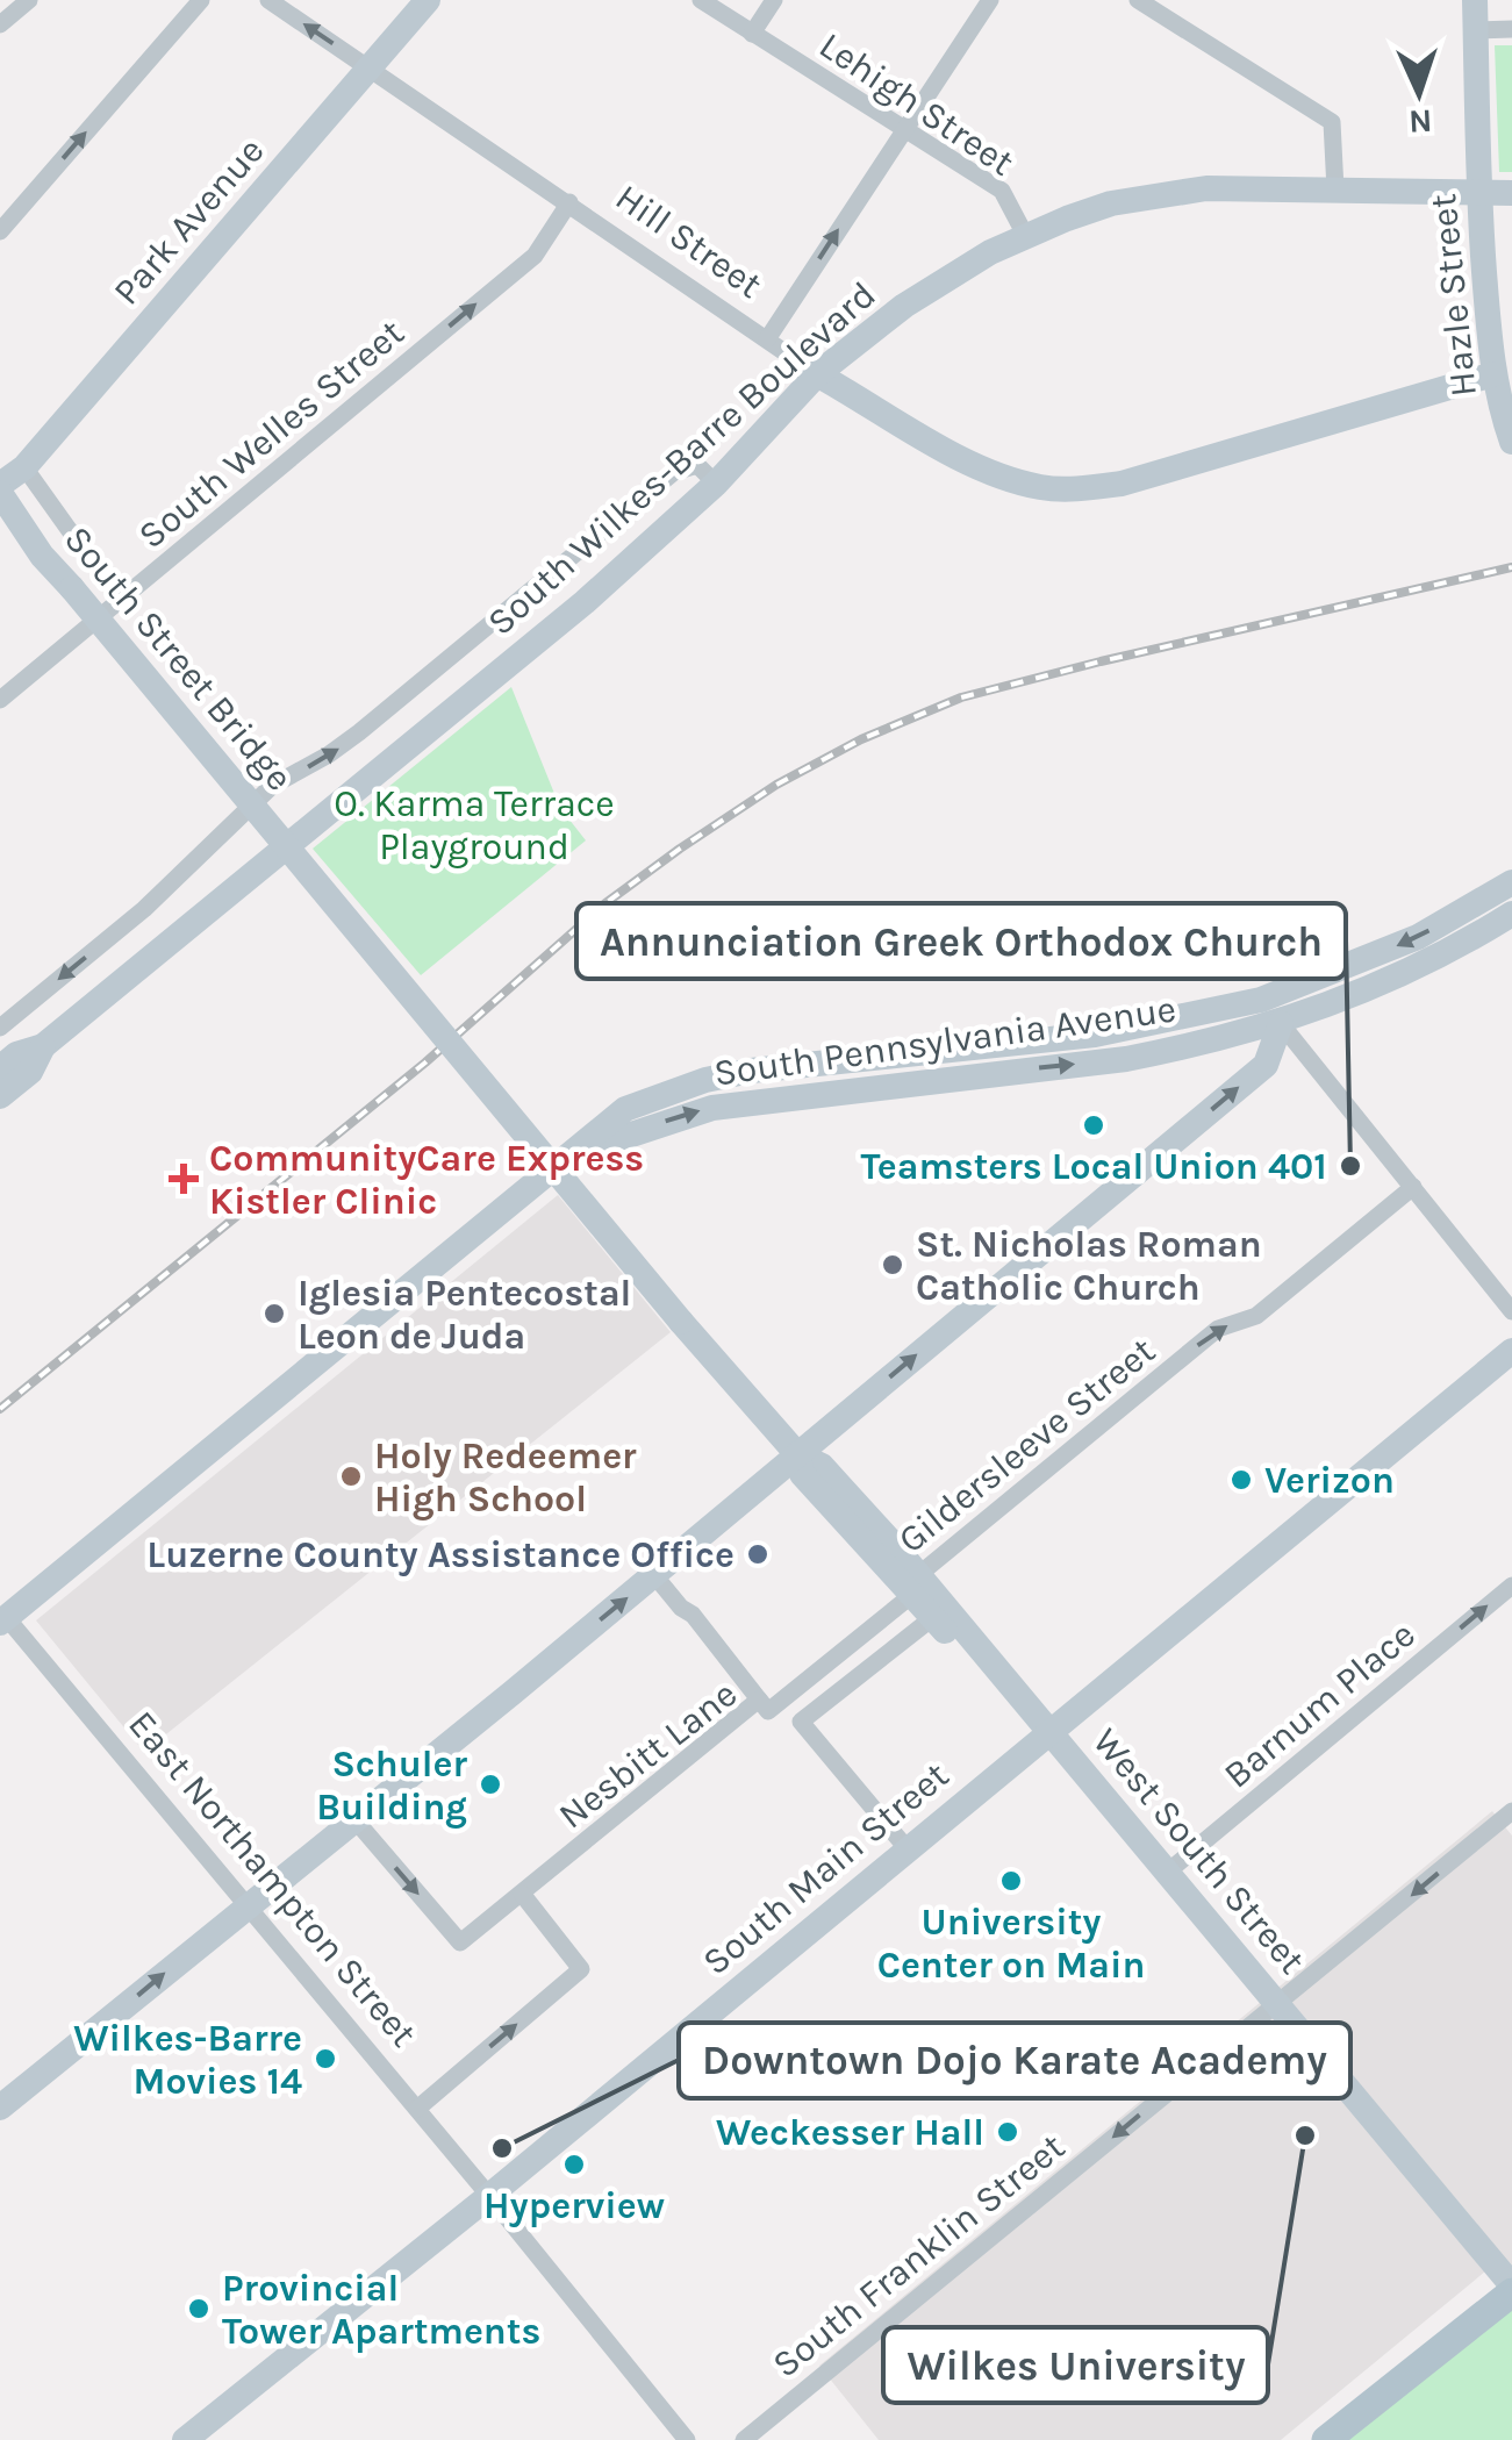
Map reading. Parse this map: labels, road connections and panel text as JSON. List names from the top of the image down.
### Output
{
  "streets": {
    "main road": [
      "Park Avenue",
      "Hill Street",
      "Hazle Street",
      "South Wilkes-Barre Boulevard",
      "South Street Bridge",
      "South Pennsylvania Avenue",
      "West South Street",
      "South Main Street"
    ],
    "street": [
      "Lehigh Street",
      "South Welles Street",
      "Gildersleeve Street",
      "Barnum Place",
      "Nesbitt Lane",
      "East Northampton Street",
      "South Franklin Street"
    ]
  },
  "crossings": [
    ["Lehigh Street", "South Wilkes-Barre Boulevard"],
    ["Park Avenue", "Hill Street"],
    ["Park Avenue", "South Street Bridge"],
    ["Hill Street", "Hazle Street"],
    ["Hill Street", "South Welles Street"],
    ["Hill Street", "South Wilkes-Barre Boulevard"],
    ["Hazle Street", "South Wilkes-Barre Boulevard"],
    ["South Street Bridge", "Gildersleeve Street"],
    ["South Street Bridge", "Nesbitt Lane"],
    ["South Pennsylvania Avenue", "East Northampton Street"],
    ["Gildersleeve Street", "Nesbitt Lane"],
    ["Barnum Place", "West South Street"],
    ["West South Street", "South Main Street"],
    ["West South Street", "South Franklin Street"],
    ["South Main Street", "East Northampton Street"]
  ],
  "one_way": [
    "South Welles Street",
    "Gildersleeve Street",
    "Barnum Place",
    "South Franklin Street"
  ],
  "parks": ["O. Karma Terrace Playground"],
  "places": {
    "other": [
      "Teamsters Local Union 401",
      "Annunciation Greek Orthodox Church",
      "St. Nicholas Roman Catholic Church",
      "Iglesia Pentecostal Leon de Juda",
      "Holy Redeemer High School",
      "Verizon",
      "Luzerne County Assistance Office",
      "Schuler Building",
      "University Center on Main",
      "Wilkes-Barre Movies 14",
      "Weckesser Hall",
      "Wilkes University",
      "Downtown Dojo Karate Academy",
      "Hyperview",
      "Provincial Tower Apartments"
    ],
    "health": ["CommunityCare Express Kistler Clinic"]
  },
  "north": "bottom"
}
